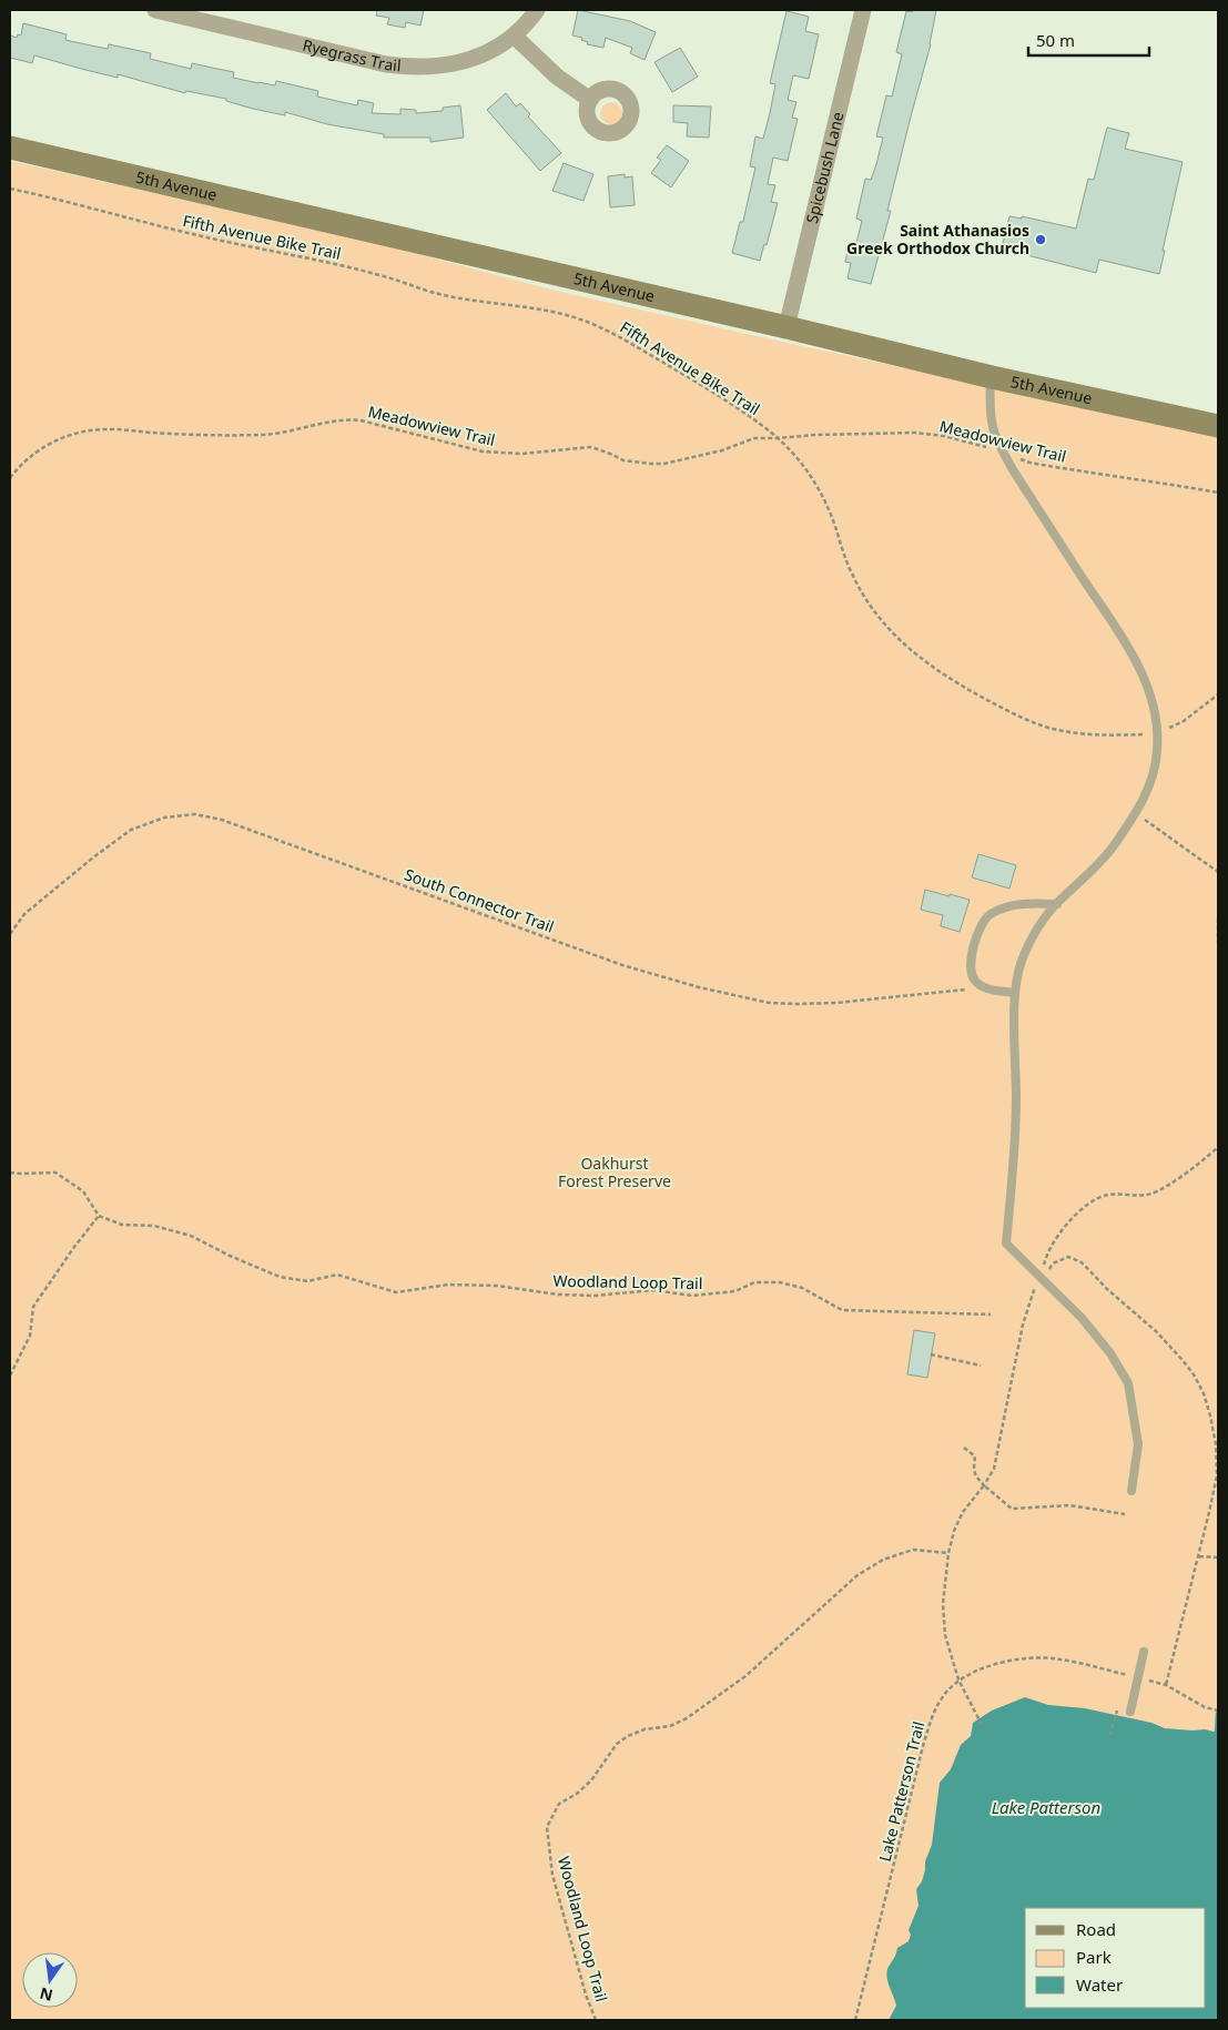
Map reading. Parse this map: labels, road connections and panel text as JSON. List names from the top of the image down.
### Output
{
  "streets": {
    "street": ["Ryegrass Trail", "Spicebush Lane", "5th Avenue"],
    "path": [
      "Fifth Avenue Bike Trail",
      "Meadowview Trail",
      "South Connector Trail",
      "Woodland Loop Trail",
      "Lake Patterson Trail"
    ]
  },
  "crossings": [
    ["Spicebush Lane", "5th Avenue"],
    ["Fifth Avenue Bike Trail", "Meadowview Trail"]
  ],
  "water": ["Lake Patterson"],
  "parks": ["Oakhurst Forest Preserve"],
  "places": ["Saint Athanasios Greek Orthodox Church"],
  "legend": ["Road", "Park", "Water"],
  "scale_bar": "50 m",
  "north": "bottom"
}
